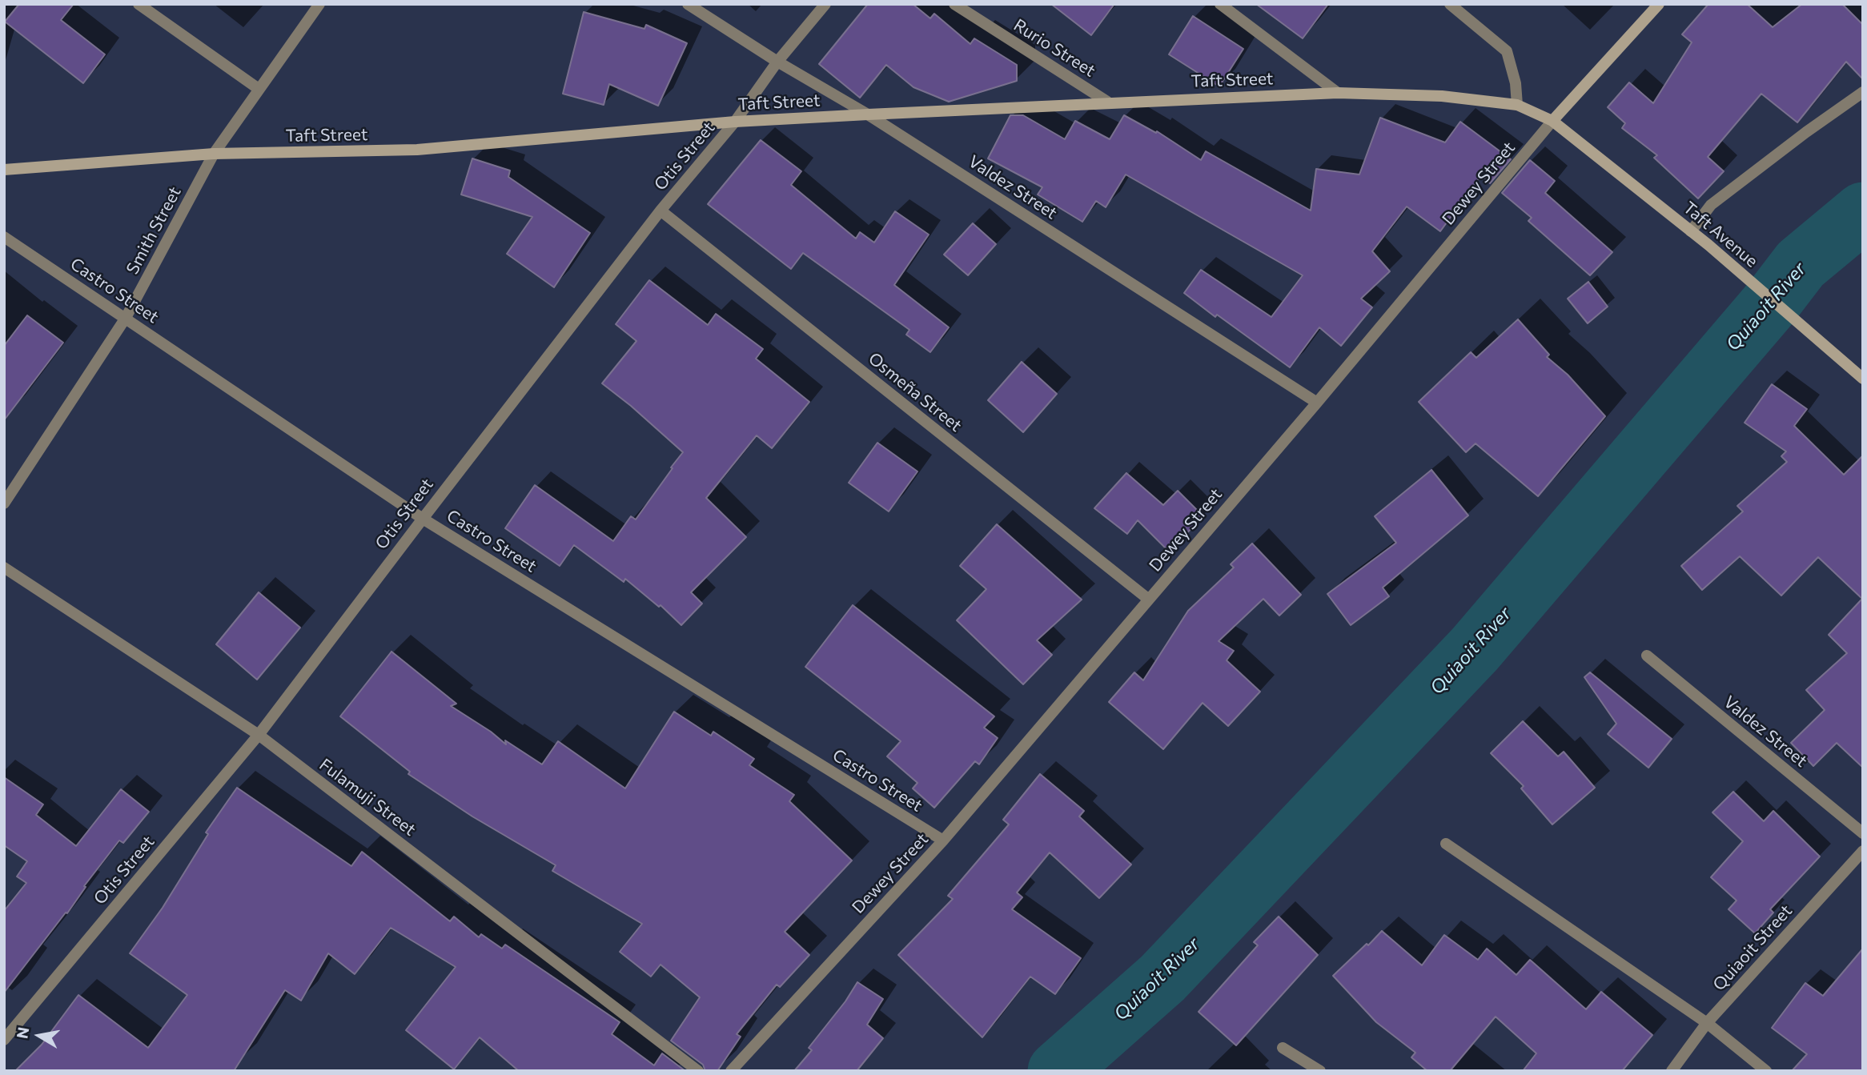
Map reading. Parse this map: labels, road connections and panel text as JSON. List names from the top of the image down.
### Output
{
  "streets": {
    "street": [
      "Rurio Street",
      "Taft Street",
      "Otis Street",
      "Dewey Street",
      "Valdez Street",
      "Smith Street",
      "Taft Avenue",
      "Castro Street",
      "Osmeña Street",
      "Fulamuji Street",
      "Quiaoit Street"
    ]
  },
  "crossings": [
    ["Rurio Street", "Taft Street"],
    ["Taft Street", "Otis Street"],
    ["Taft Street", "Dewey Street"],
    ["Taft Street", "Valdez Street"],
    ["Taft Street", "Smith Street"],
    ["Taft Street", "Taft Avenue"],
    ["Otis Street", "Valdez Street"],
    ["Otis Street", "Castro Street"],
    ["Otis Street", "Osmeña Street"],
    ["Otis Street", "Fulamuji Street"],
    ["Dewey Street", "Valdez Street"],
    ["Dewey Street", "Taft Avenue"],
    ["Dewey Street", "Castro Street"],
    ["Dewey Street", "Osmeña Street"],
    ["Smith Street", "Castro Street"]
  ],
  "water": ["Quiaoit River"],
  "north": "left"
}
